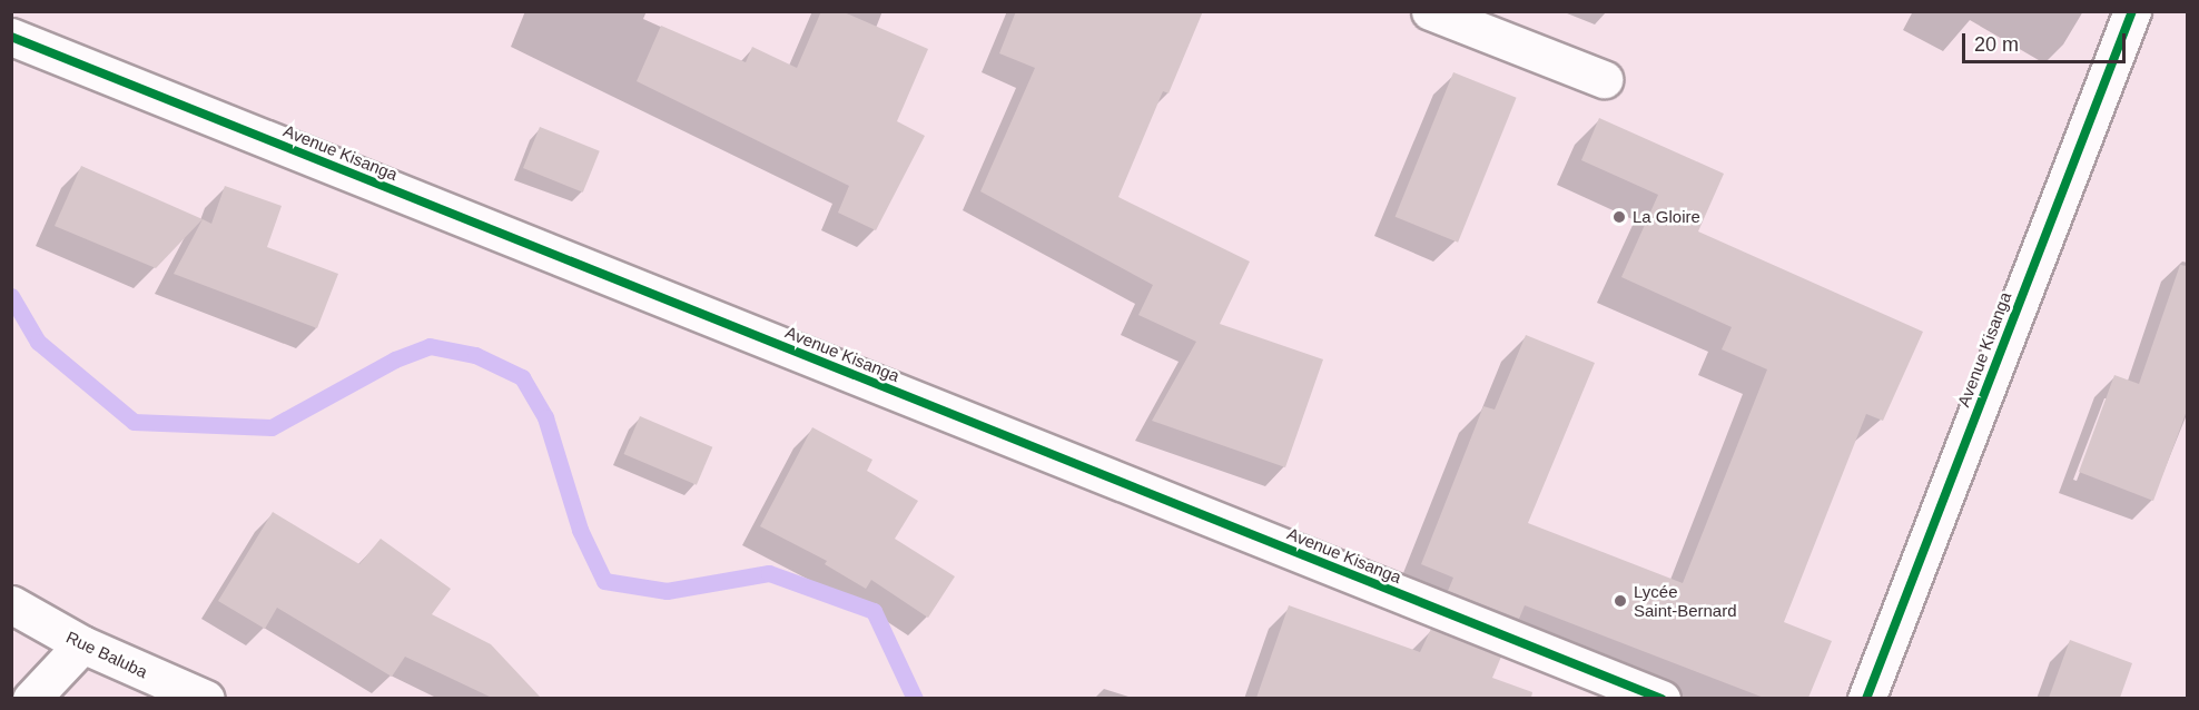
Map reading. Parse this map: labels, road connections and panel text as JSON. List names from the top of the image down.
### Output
{
  "streets": {
    "street": ["Avenue Kisanga", "Rue Baluba"]
  },
  "places": ["La Gloire", "Lycée Saint-Bernard"],
  "scale_bar": "20 m"
}
